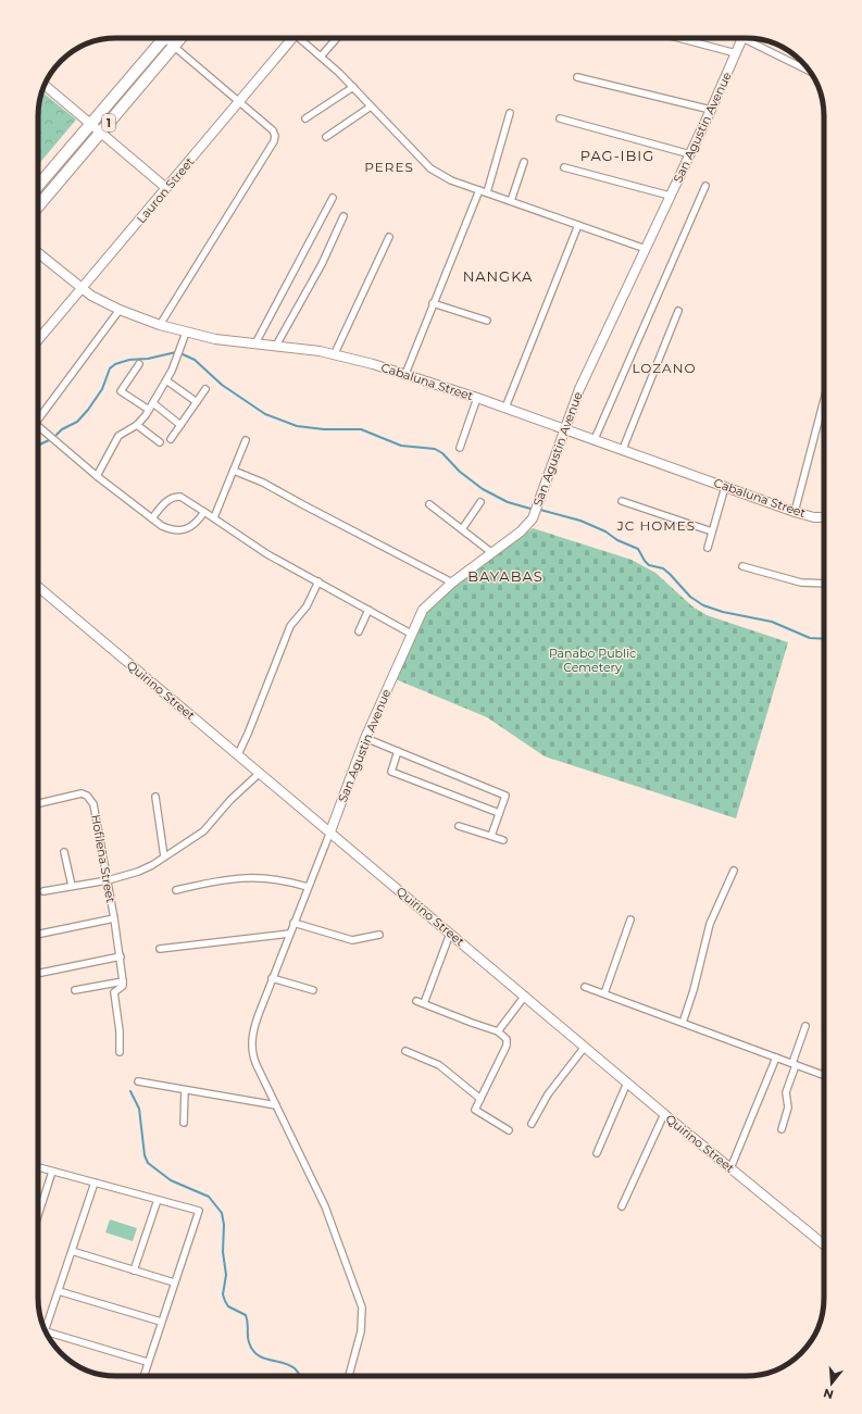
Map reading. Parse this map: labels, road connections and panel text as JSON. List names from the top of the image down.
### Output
{
  "streets": {
    "highway": ["1"],
    "street": [
      "San Agustin Avenue",
      "Lauron Street",
      "Cabaluna Street",
      "Quirino Street",
      "Hofileña Street"
    ]
  },
  "crossings": [
    ["San Agustin Avenue", "Cabaluna Street"],
    ["San Agustin Avenue", "Quirino Street"],
    ["Lauron Street", "Cabaluna Street"]
  ],
  "districts": [
    "PAG-IBIG",
    "PERES",
    "NANGKA",
    "LOZANO",
    "JC HOMES",
    "BAYABAS"
  ],
  "parks": ["Panabo Public Cemetery"],
  "north": "bottom"
}
